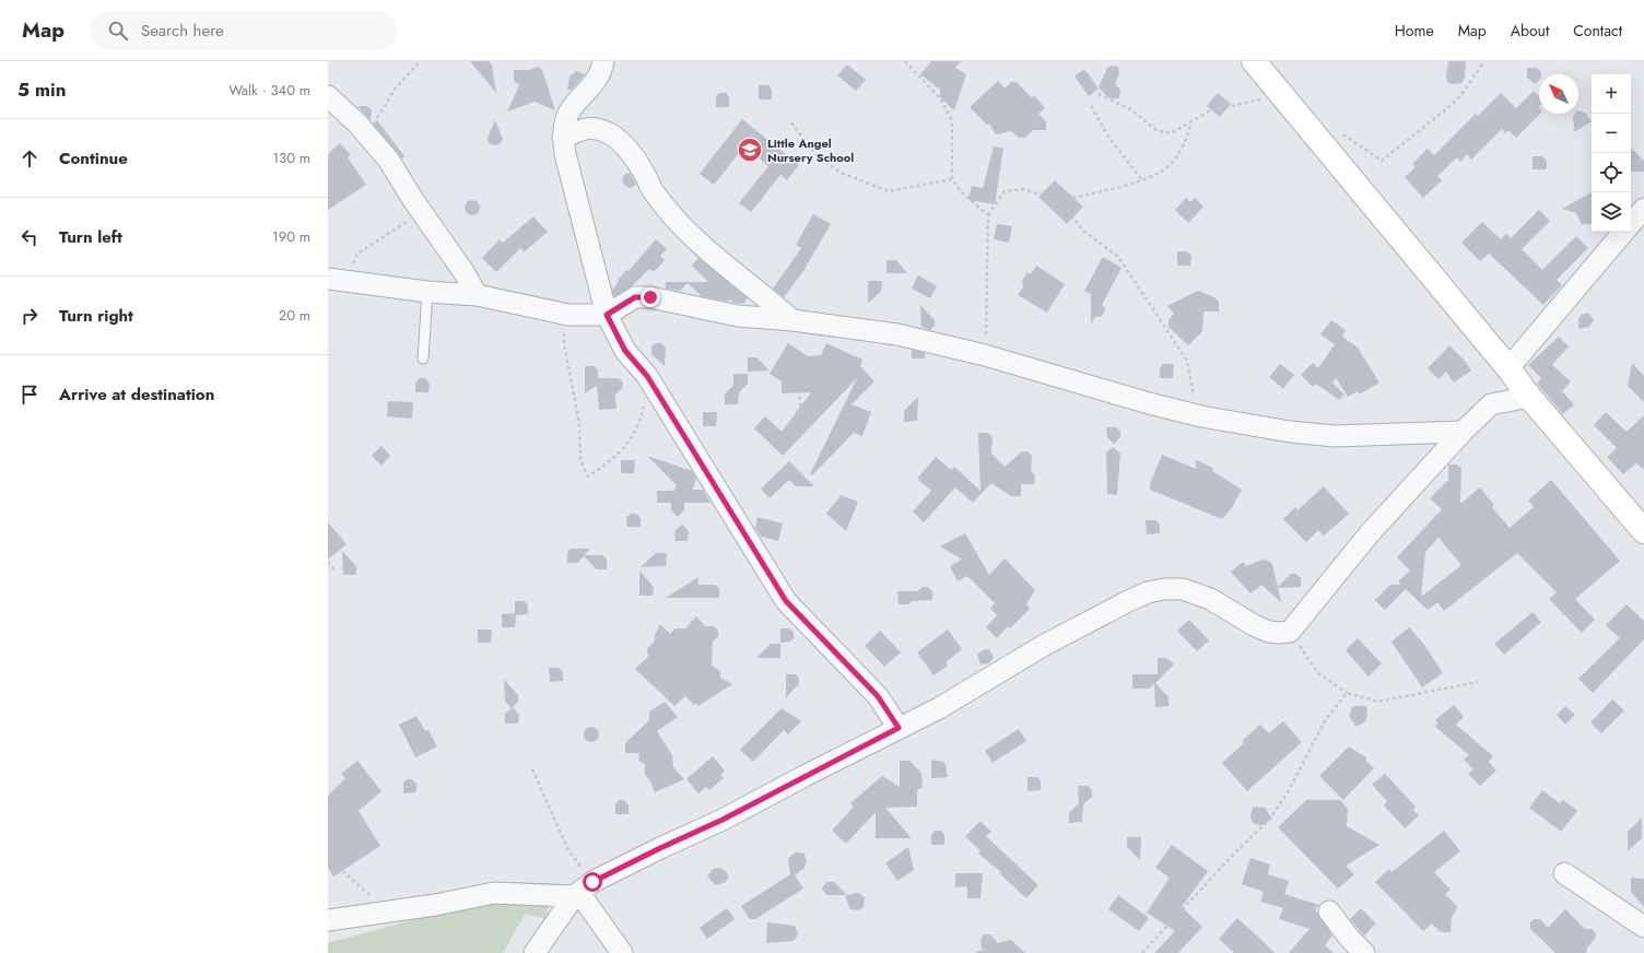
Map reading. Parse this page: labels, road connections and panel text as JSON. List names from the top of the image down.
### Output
{
  "places": {
    "school or university": ["Little Angel Nursery School"]
  },
  "north": "top left",
  "page": {
    "header": "Map",
    "search": "Search here",
    "nav": [
      "Home",
      "Map",
      "About",
      "Contact"
    ],
    "heading": ["5 min", "Walk · 340 m"],
    "map_buttons": ["+", "−"],
    "list": [
      ["Continue", "130 m"],
      ["Turn left", "190 m"],
      ["Turn right", "20 m"],
      "Arrive at destination"
    ]
  }
}
